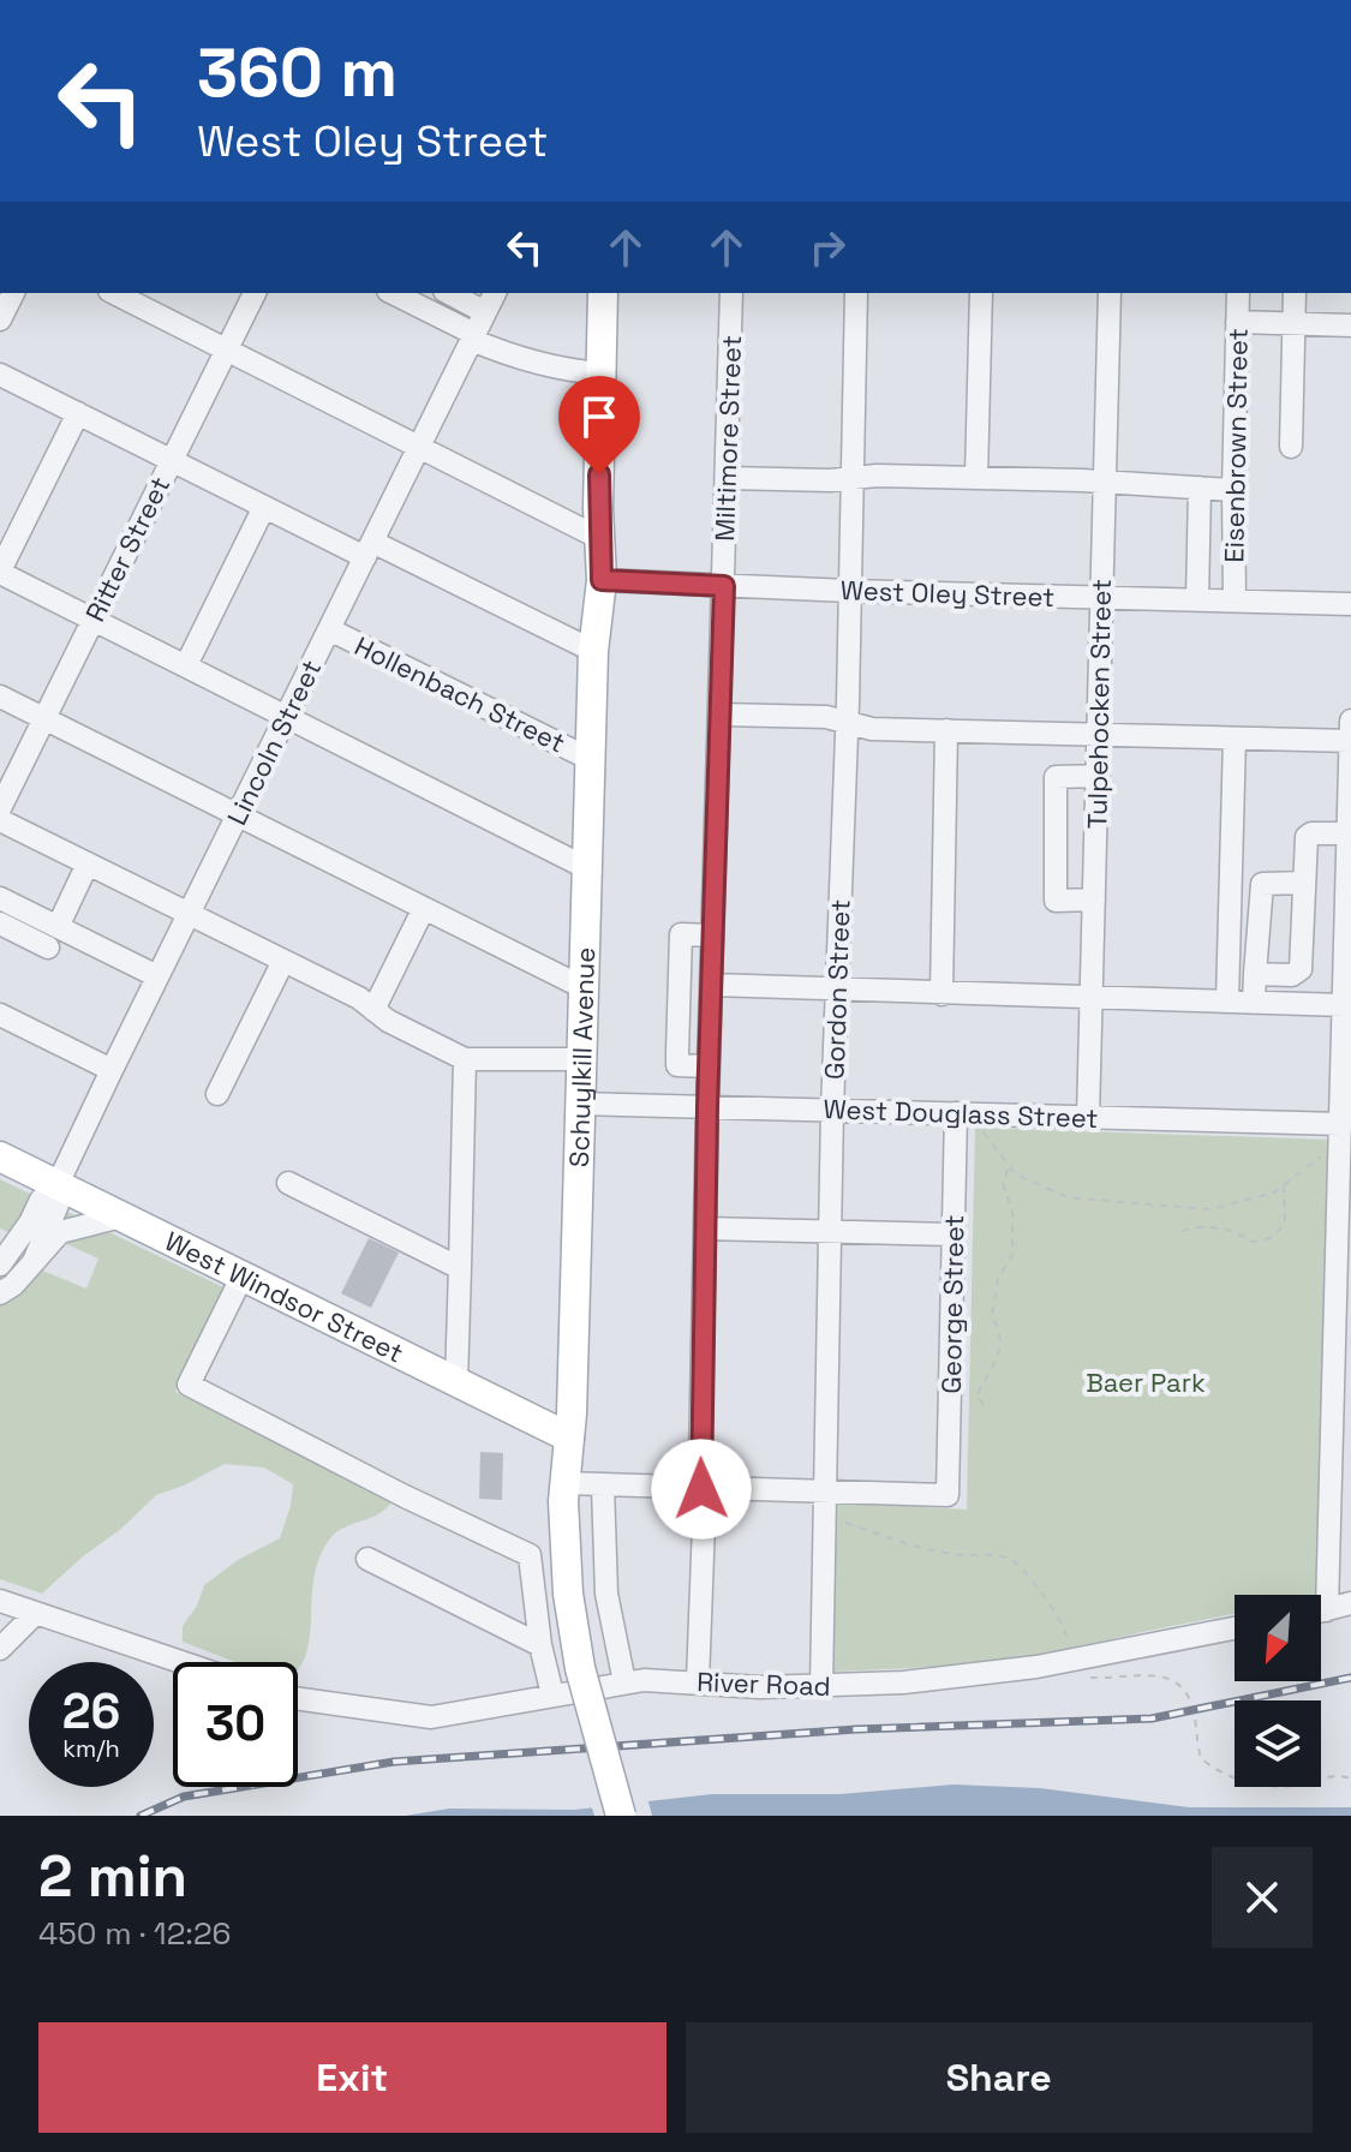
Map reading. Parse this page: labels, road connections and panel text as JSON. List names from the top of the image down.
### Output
{
  "streets": {
    "main road": ["Schuylkill Avenue", "West Windsor Street"],
    "street": [
      "Miltimore Street",
      "Eisenbrown Street",
      "Ritter Street",
      "West Oley Street",
      "Hollenbach Street",
      "Tulpehocken Street",
      "Lincoln Street",
      "Gordon Street",
      "West Douglass Street",
      "George Street",
      "River Road"
    ]
  },
  "crossings": [
    ["Miltimore Street", "West Oley Street"],
    ["Miltimore Street", "West Douglass Street"],
    ["Miltimore Street", "River Road"],
    ["Eisenbrown Street", "West Oley Street"],
    ["West Oley Street", "Tulpehocken Street"],
    ["West Oley Street", "Gordon Street"],
    ["West Oley Street", "Schuylkill Avenue"],
    ["Hollenbach Street", "Lincoln Street"],
    ["Hollenbach Street", "Schuylkill Avenue"],
    ["Tulpehocken Street", "West Douglass Street"],
    ["Lincoln Street", "West Windsor Street"],
    ["Gordon Street", "West Douglass Street"],
    ["Gordon Street", "George Street"],
    ["Gordon Street", "River Road"],
    ["Schuylkill Avenue", "West Douglass Street"],
    ["Schuylkill Avenue", "West Windsor Street"],
    ["Schuylkill Avenue", "River Road"],
    ["West Douglass Street", "George Street"]
  ],
  "parks": ["Baer Park"],
  "north": "bottom left",
  "page": {
    "turn": ["360 m", "West Oley Street"],
    "speed": "26 km/h",
    "limit": "30",
    "heading": ["2 min", "450 m · 12:26"],
    "buttons": ["Exit", "Share"]
  }
}
